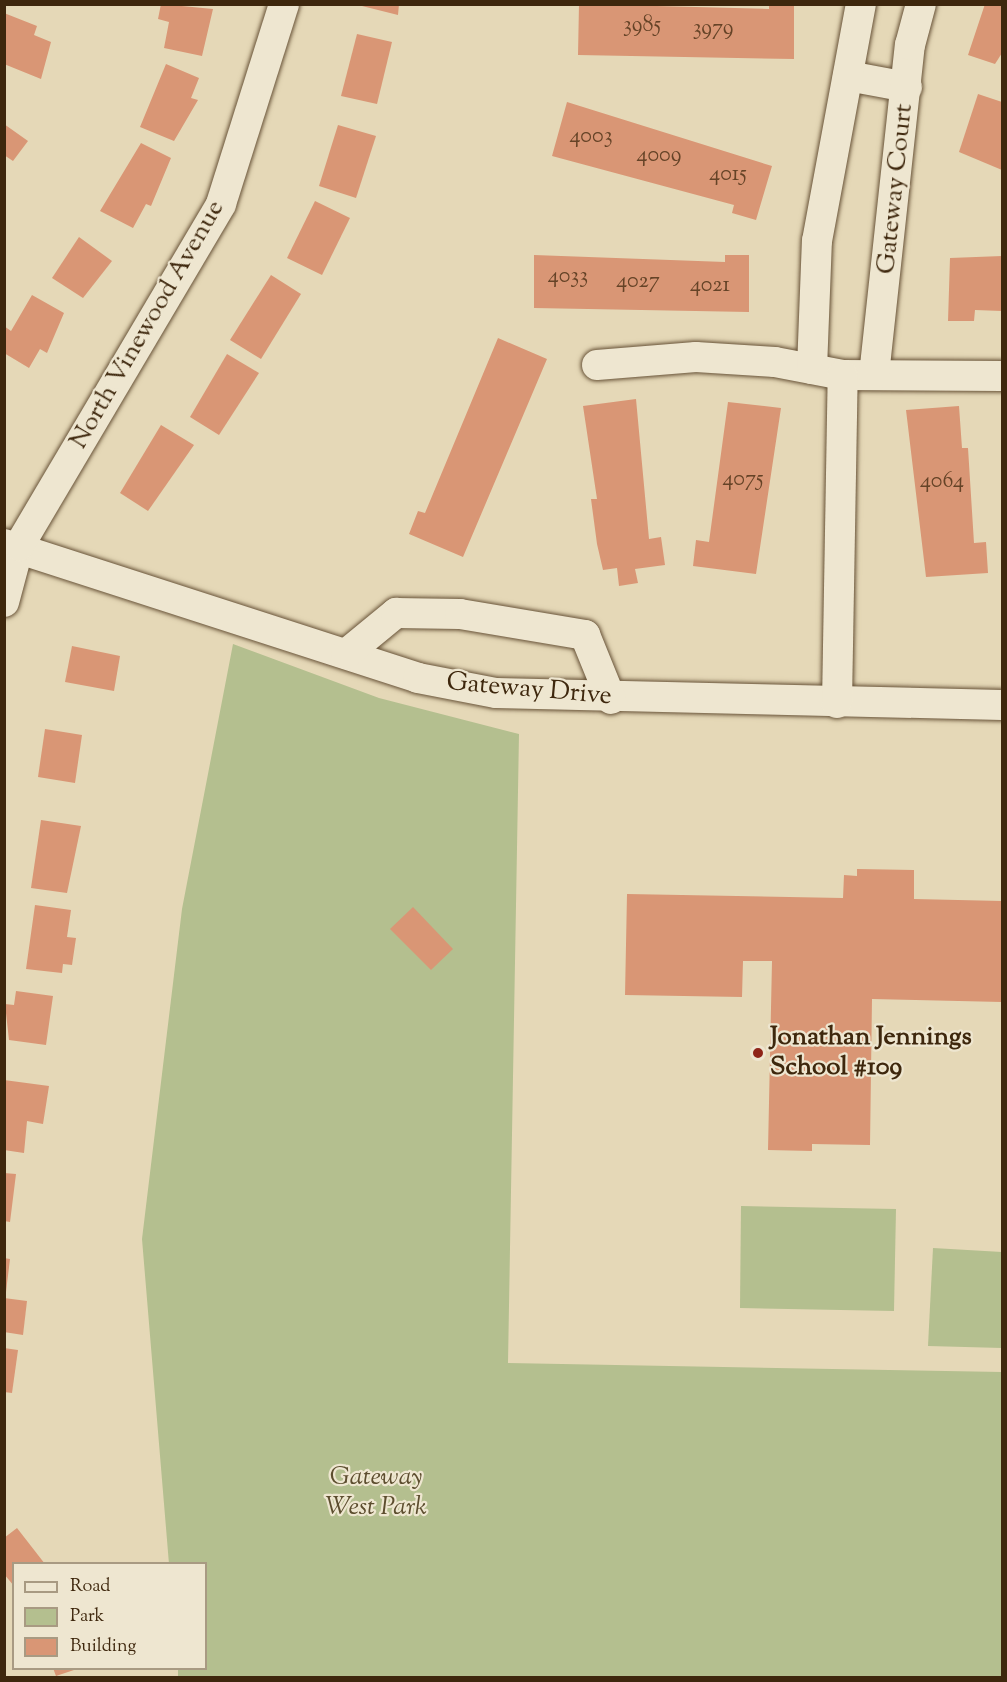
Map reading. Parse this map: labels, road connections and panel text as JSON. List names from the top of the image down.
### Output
{
  "streets": {
    "street": ["Gateway Court", "North Vinewood Avenue", "Gateway Drive"]
  },
  "crossings": [
    ["North Vinewood Avenue", "Gateway Drive"]
  ],
  "parks": ["Gateway West Park"],
  "places": ["Jonathan Jennings School #109"],
  "house_numbers": [
    "3985",
    "3979",
    "4003",
    "4009",
    "4015",
    "4033",
    "4027",
    "4021",
    "4075",
    "4064"
  ],
  "legend": ["Road", "Park", "Building"]
}
